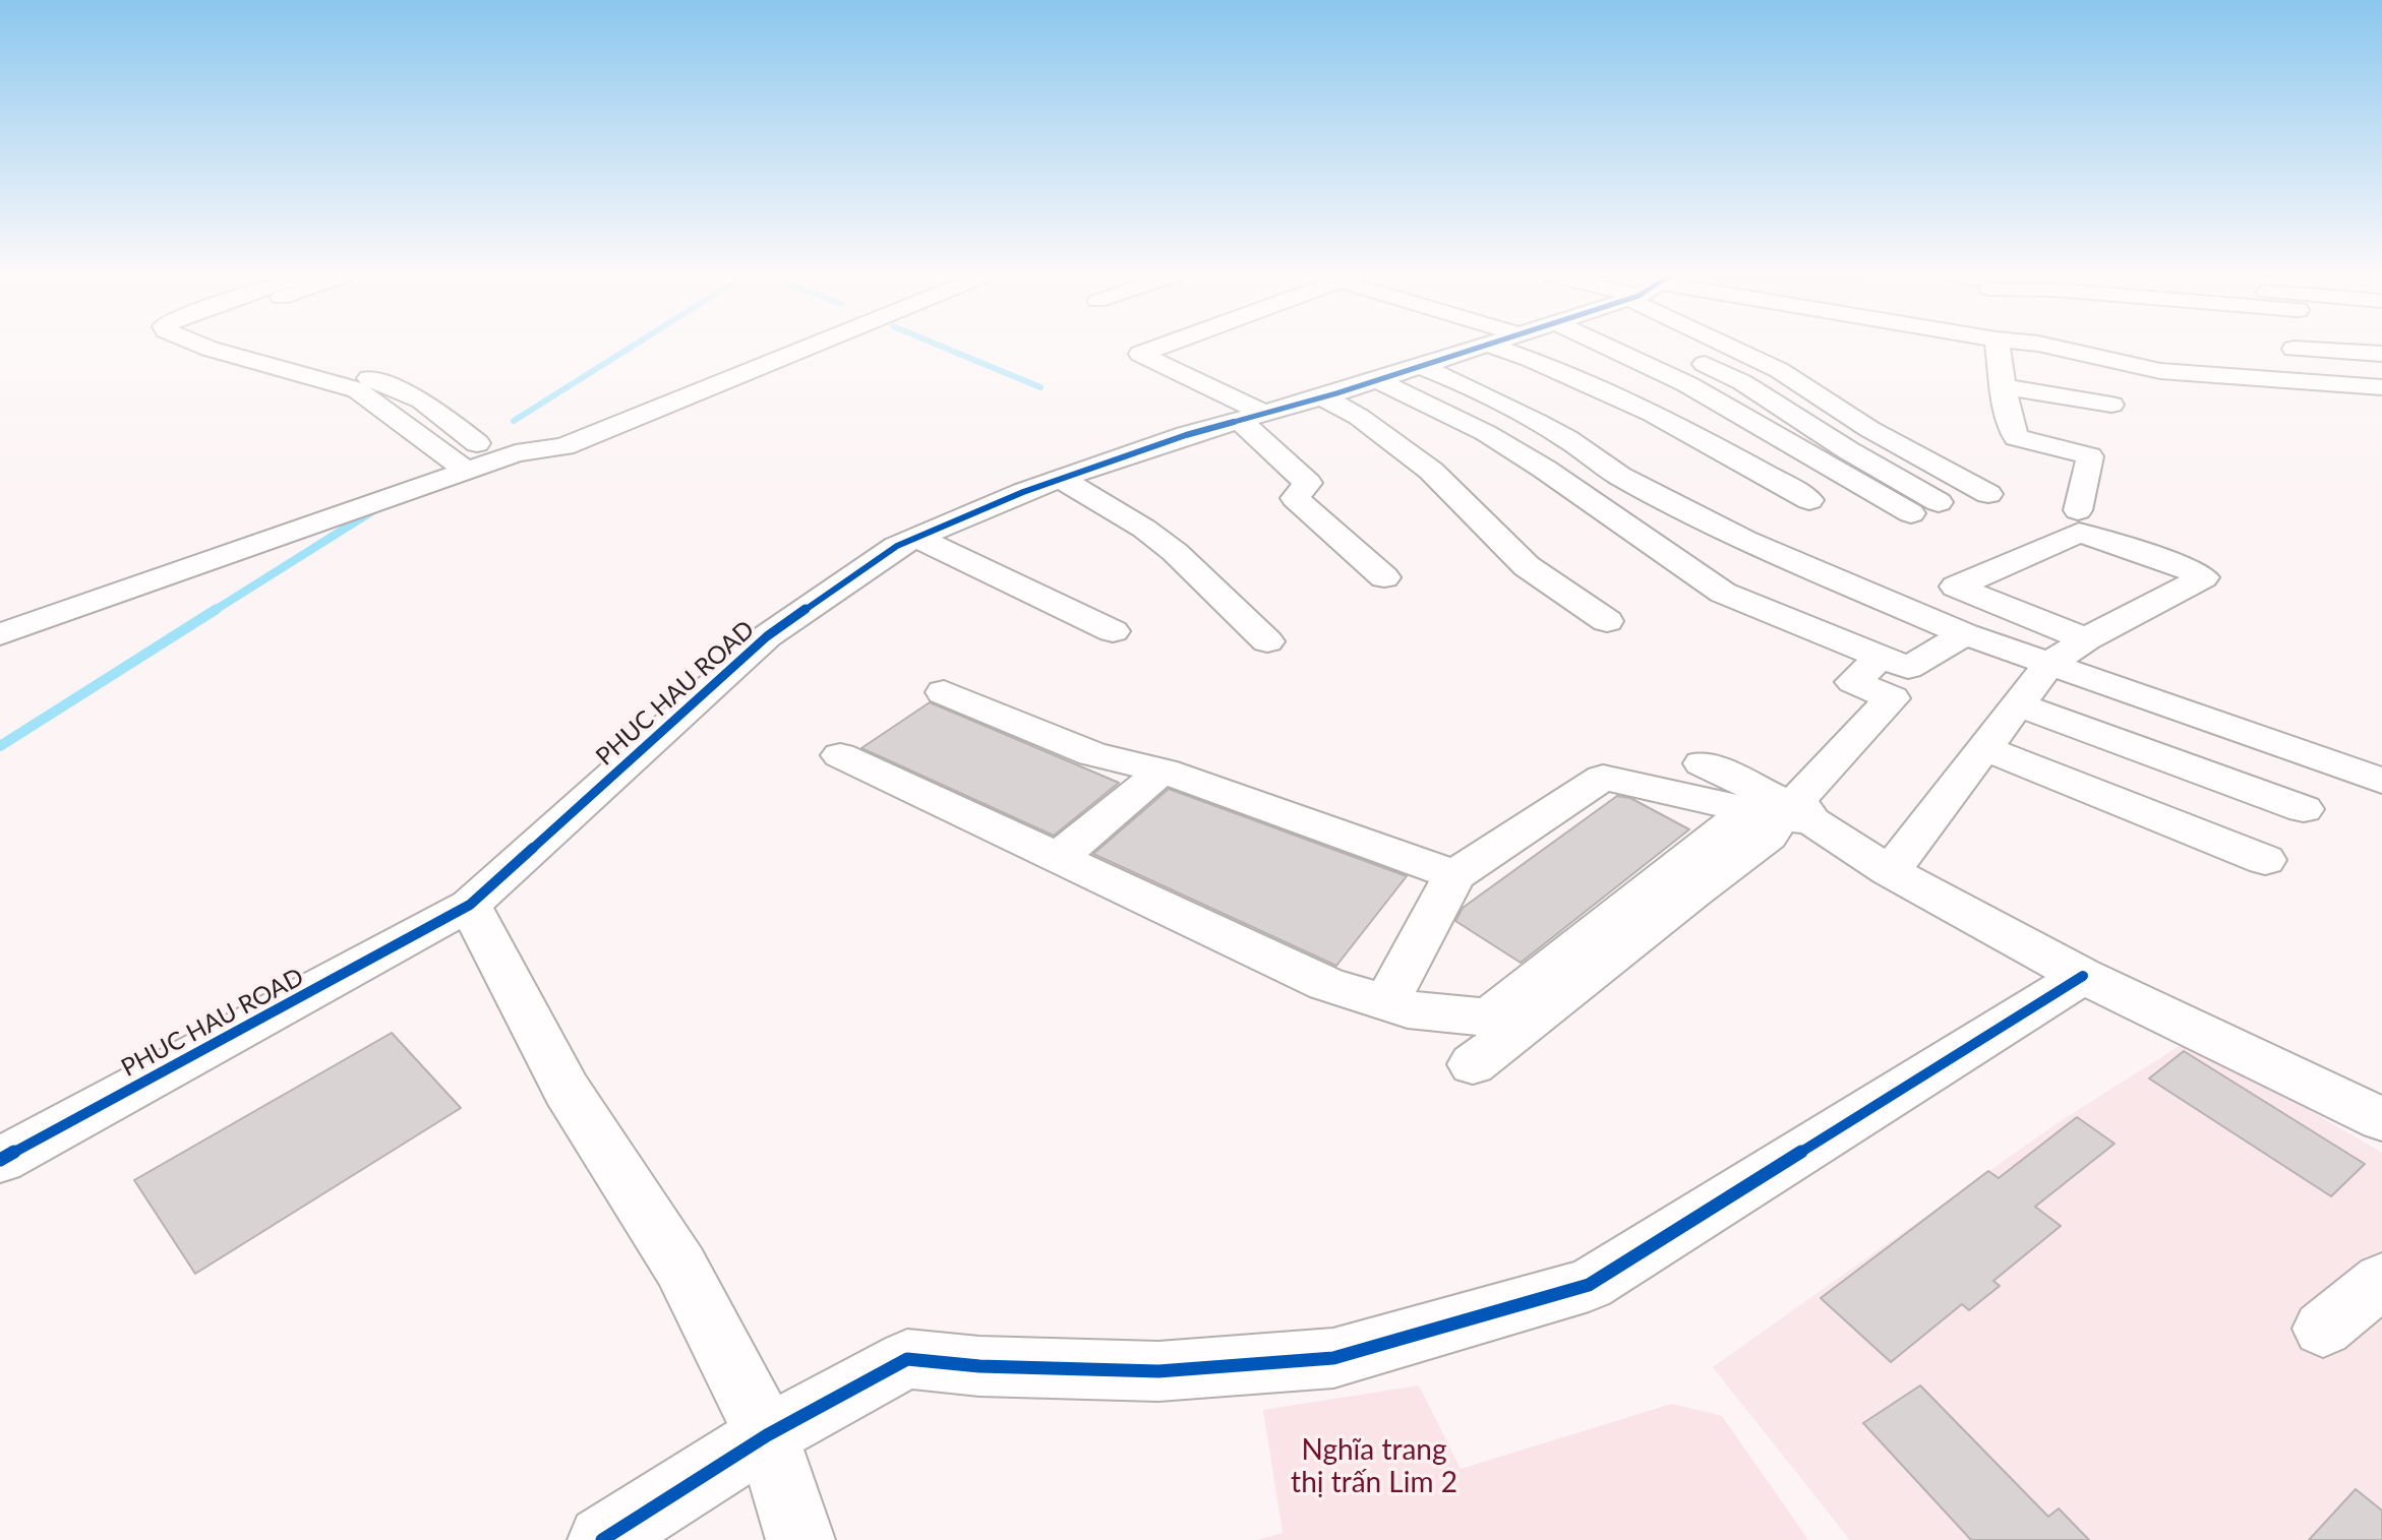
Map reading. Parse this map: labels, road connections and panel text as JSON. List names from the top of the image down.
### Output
{
  "streets": {
    "street": ["PHUC HAU ROAD"]
  },
  "parks": ["Nghĩa trang thị trấn Lim 2"]
}
